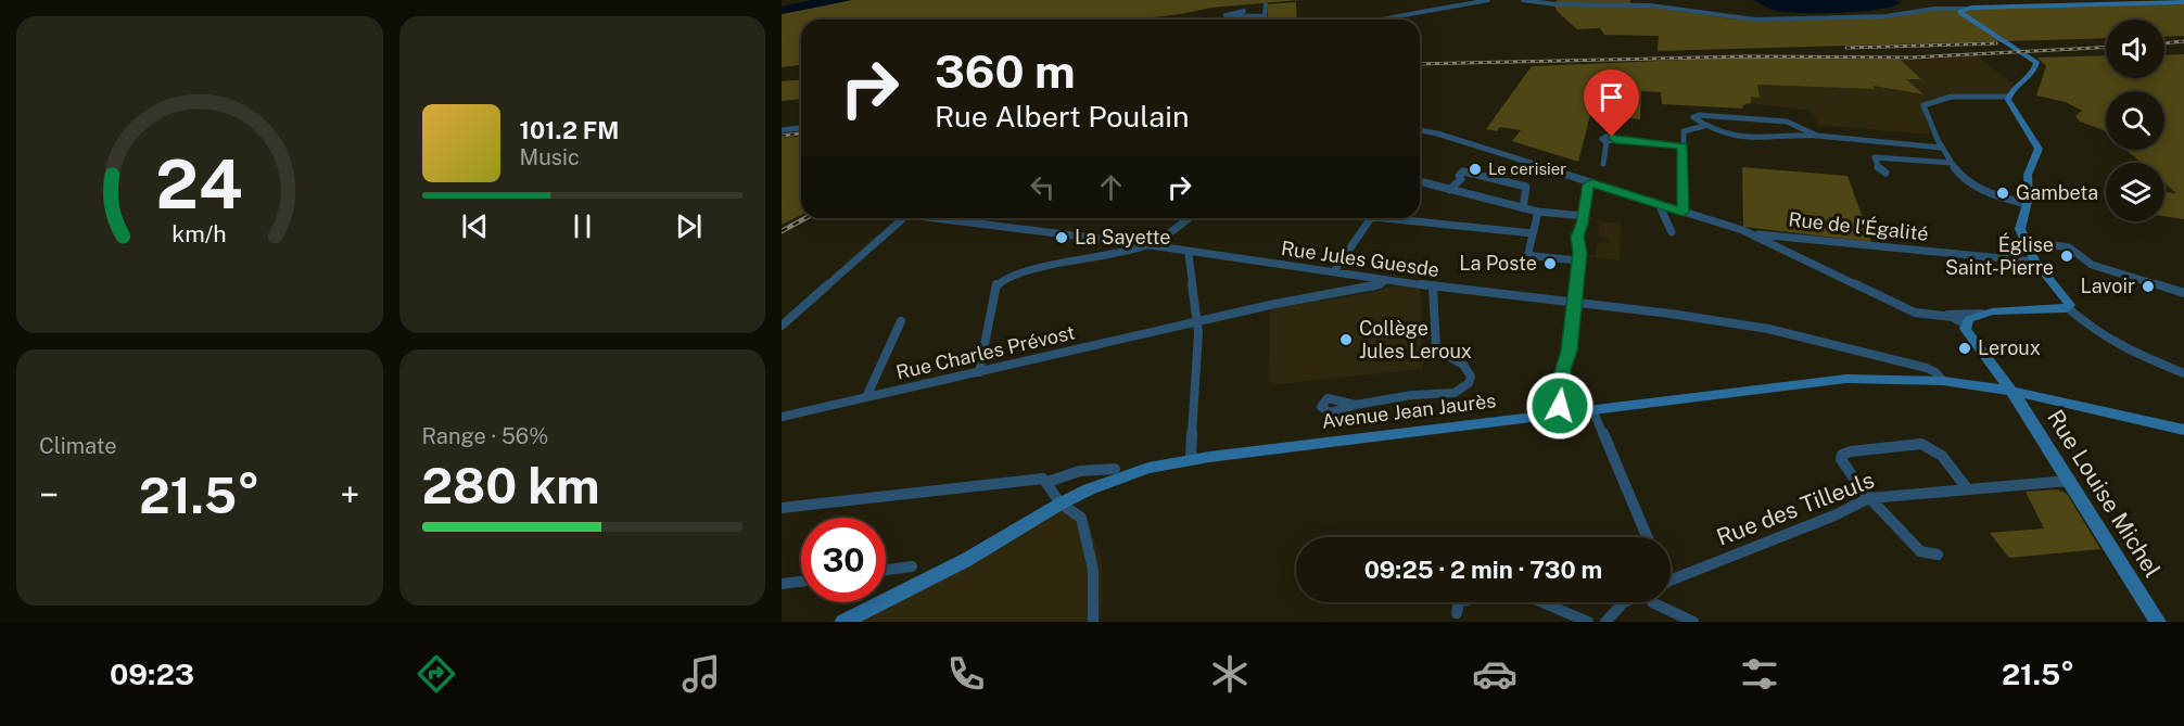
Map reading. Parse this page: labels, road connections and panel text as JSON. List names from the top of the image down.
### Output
{
  "streets": {
    "street": [
      "Rue de l'Égalité",
      "Rue Jules Guesde",
      "Rue Charles Prévost",
      "Avenue Jean Jaurès",
      "Rue Louise Michel",
      "Rue des Tilleuls"
    ]
  },
  "crossings": [
    ["Rue Jules Guesde", "Rue Charles Prévost"],
    ["Rue Jules Guesde", "Avenue Jean Jaurès"],
    ["Avenue Jean Jaurès", "Rue Louise Michel"],
    ["Rue Louise Michel", "Rue des Tilleuls"]
  ],
  "places": [
    "Le cerisier",
    "Gambeta",
    "La Sayette",
    "Église Saint-Pierre",
    "La Poste",
    "Lavoir",
    "Collège Jules Leroux",
    "Leroux"
  ],
  "page": {
    "turn": ["360 m", "Rue Albert Poulain"],
    "song": ["101.2 FM", "Music"],
    "tile": [
      "Climate",
      ["Range · 56%", "280 km"]
    ],
    "heat": ["−", "21.5°", "+"],
    "limit": "30",
    "trip": "09:25 · 2 min · 730 m",
    "tabs": ["09:23", "21.5°"],
    "gauge": ["24", "km/h"]
  }
}
